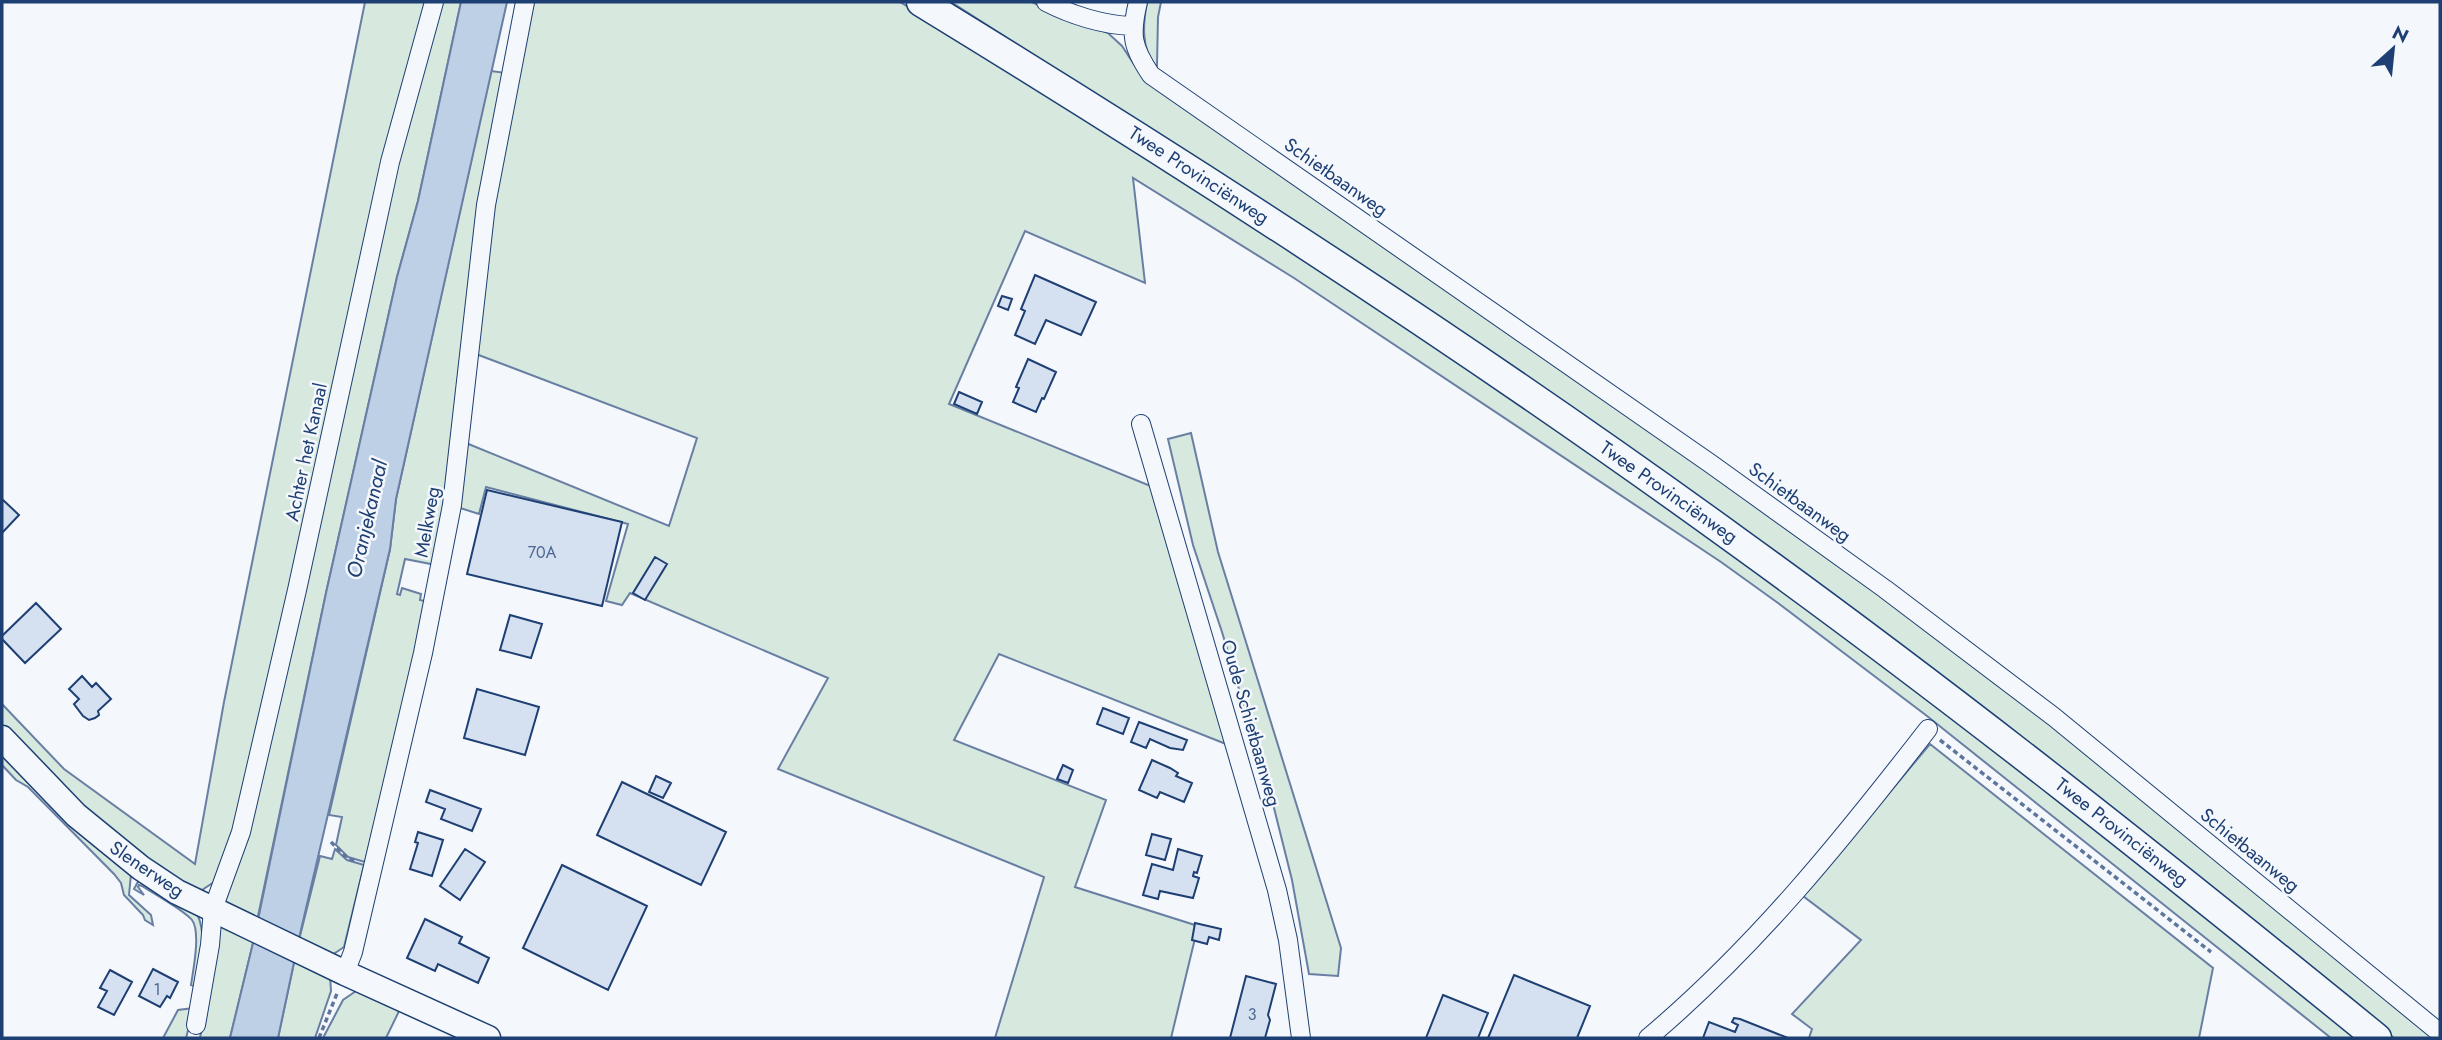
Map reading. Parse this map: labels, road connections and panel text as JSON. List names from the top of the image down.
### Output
{
  "streets": {
    "main road": ["Twee Provinciënweg"],
    "street": [
      "Schietbaanweg",
      "Achter het Kanaal",
      "Melkweg",
      "Oude Schietbaanweg",
      "Slenerweg"
    ]
  },
  "crossings": [
    ["Achter het Kanaal", "Slenerweg"],
    ["Melkweg", "Slenerweg"]
  ],
  "water": ["Oranjekanaal"],
  "house_numbers": ["70A", "1", "3"],
  "north": "top right"
}
